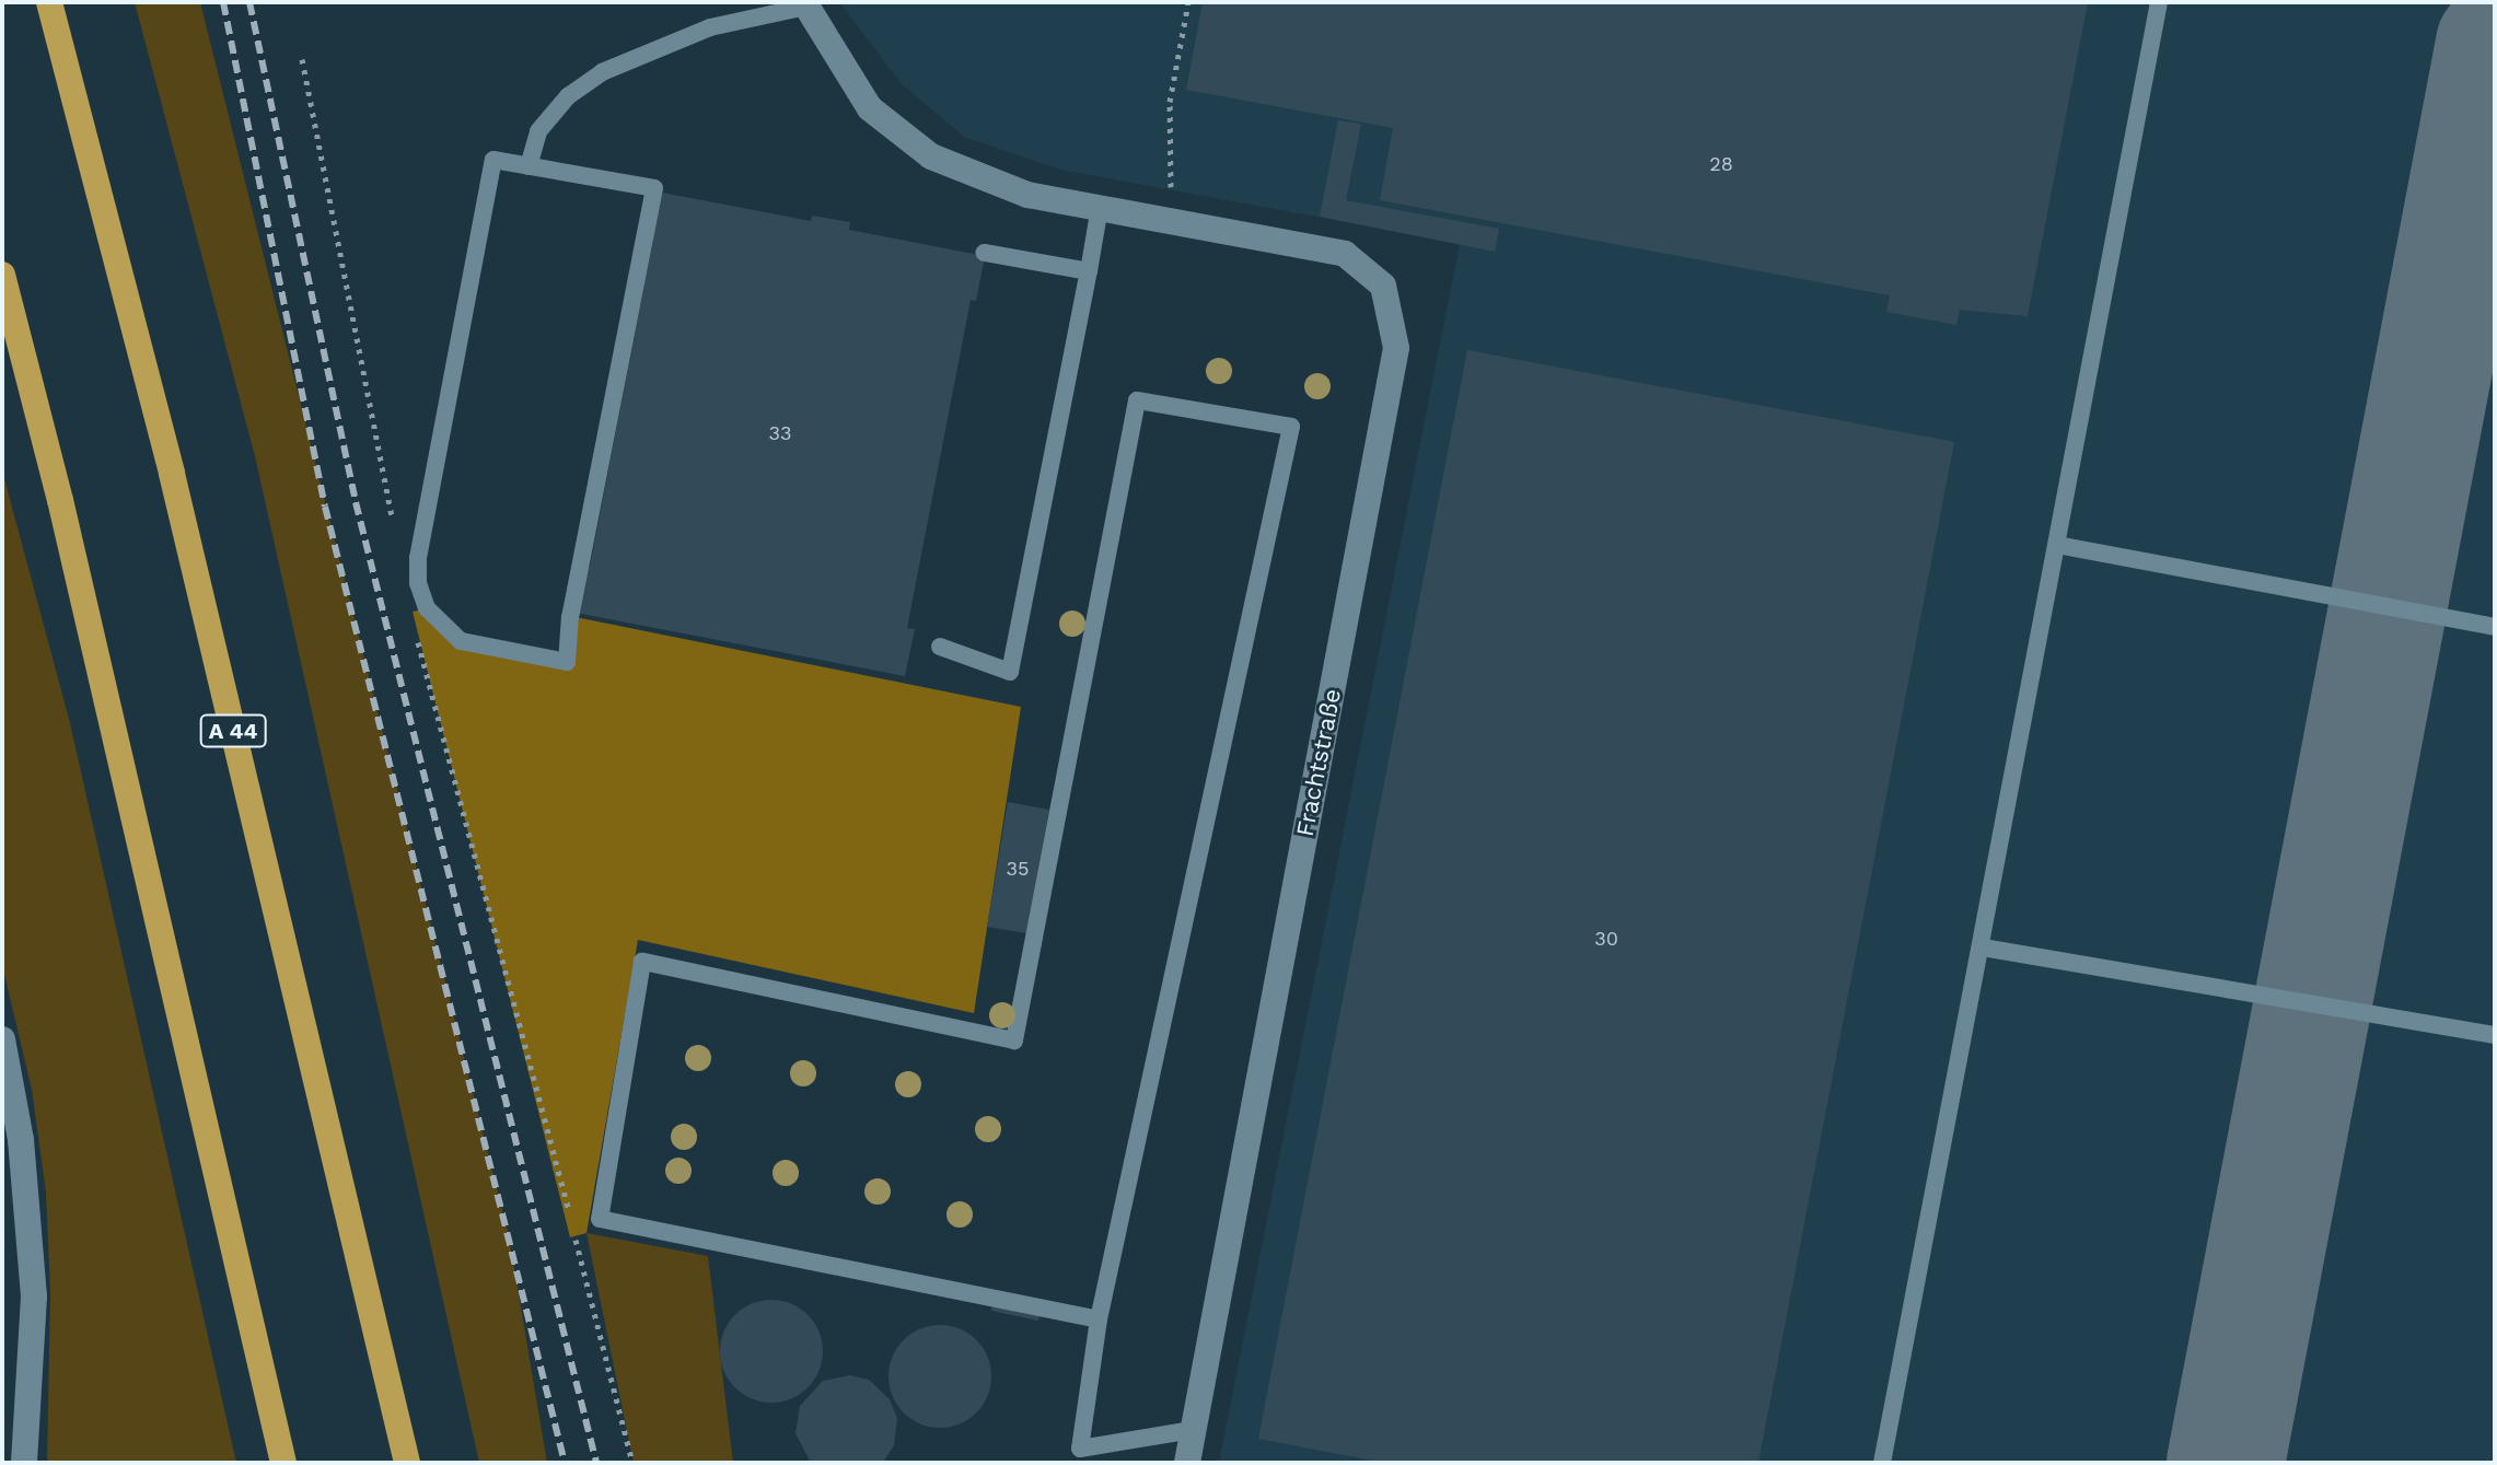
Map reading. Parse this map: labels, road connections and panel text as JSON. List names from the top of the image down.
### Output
{
  "streets": {
    "highway": ["A 44"],
    "street": ["Frachtstraße"]
  },
  "house_numbers": [
    "28",
    "33",
    "35",
    "30"
  ]
}
